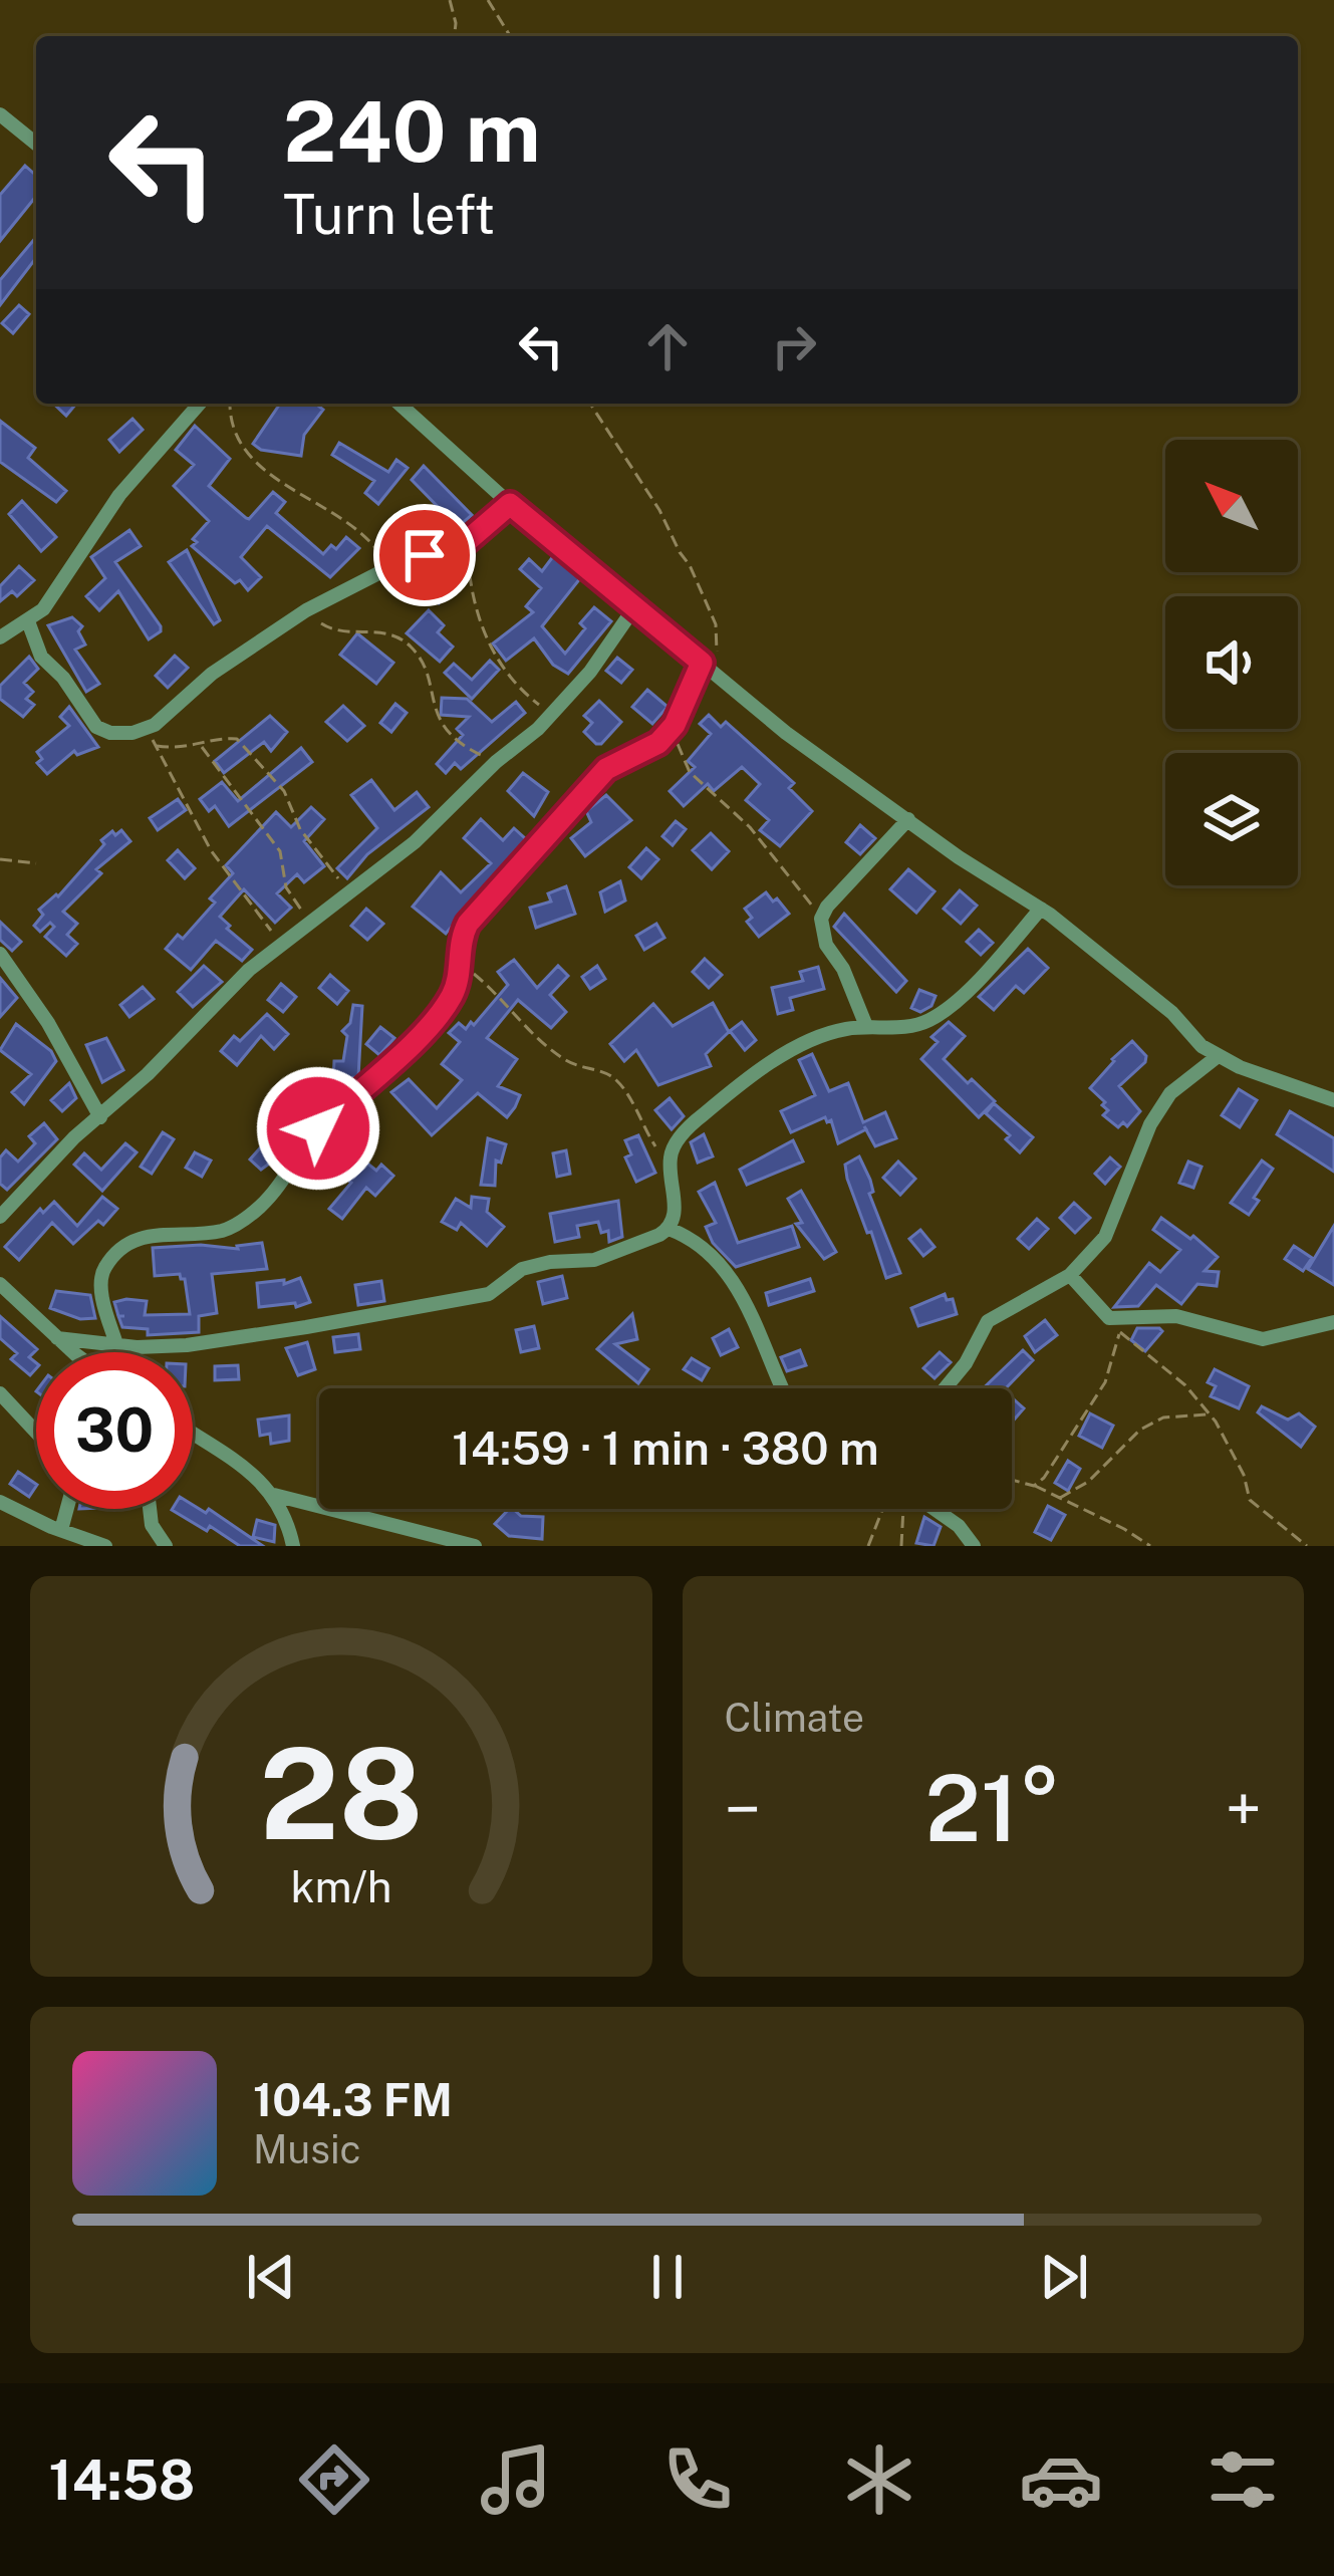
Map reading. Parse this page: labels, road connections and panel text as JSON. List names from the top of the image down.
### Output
{
  "north": "top left",
  "page": {
    "turn": ["240 m", "Turn left"],
    "limit": "30",
    "trip": "14:59 · 1 min · 380 m",
    "tile": "Climate",
    "heat": ["−", "21°", "+"],
    "song": ["104.3 FM", "Music"],
    "tabs": "14:58",
    "gauge": ["28", "km/h"]
  }
}
